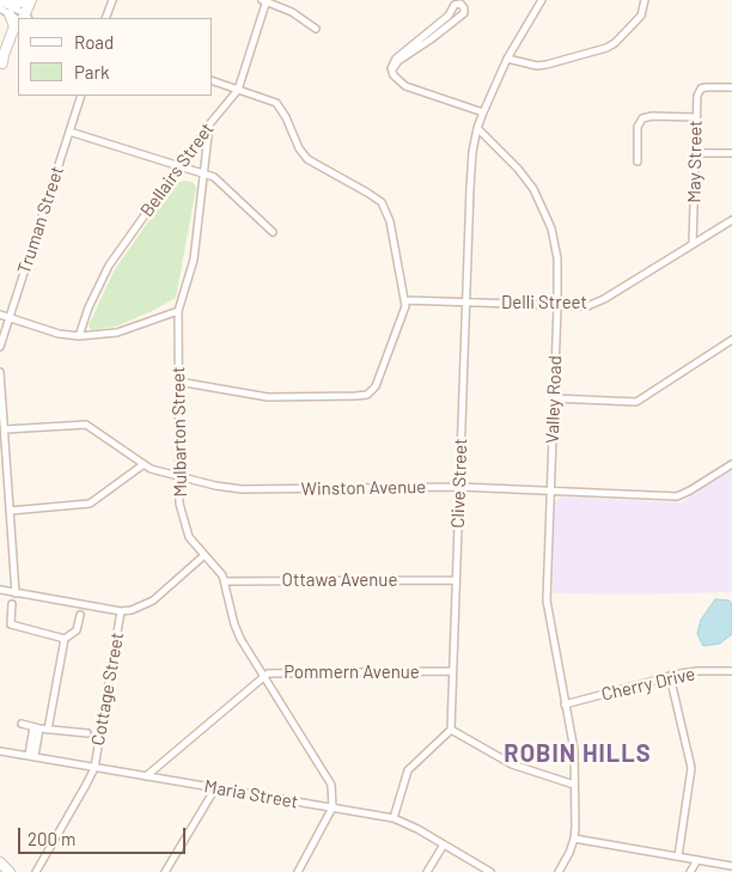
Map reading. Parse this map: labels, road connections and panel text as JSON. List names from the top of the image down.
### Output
{
  "streets": {
    "street": [
      "May Street",
      "Bellairs Street",
      "Truman Street",
      "Delli Street",
      "Valley Road",
      "Mulbarton Street",
      "Clive Street",
      "Winston Avenue",
      "Ottawa Avenue",
      "Pommern Avenue",
      "Cherry Drive",
      "Cottage Street",
      "Maria Street"
    ]
  },
  "crossings": [
    ["May Street", "Delli Street"],
    ["Bellairs Street", "Mulbarton Street"],
    ["Delli Street", "Valley Road"],
    ["Delli Street", "Clive Street"],
    ["Valley Road", "Clive Street"],
    ["Valley Road", "Winston Avenue"],
    ["Valley Road", "Cherry Drive"],
    ["Mulbarton Street", "Winston Avenue"],
    ["Mulbarton Street", "Ottawa Avenue"],
    ["Mulbarton Street", "Pommern Avenue"],
    ["Mulbarton Street", "Maria Street"],
    ["Clive Street", "Winston Avenue"],
    ["Clive Street", "Ottawa Avenue"],
    ["Clive Street", "Pommern Avenue"],
    ["Pommern Avenue", "Maria Street"],
    ["Cottage Street", "Maria Street"]
  ],
  "districts": ["ROBIN HILLS"],
  "legend": ["Road", "Park"],
  "scale_bar": "200 m"
}
